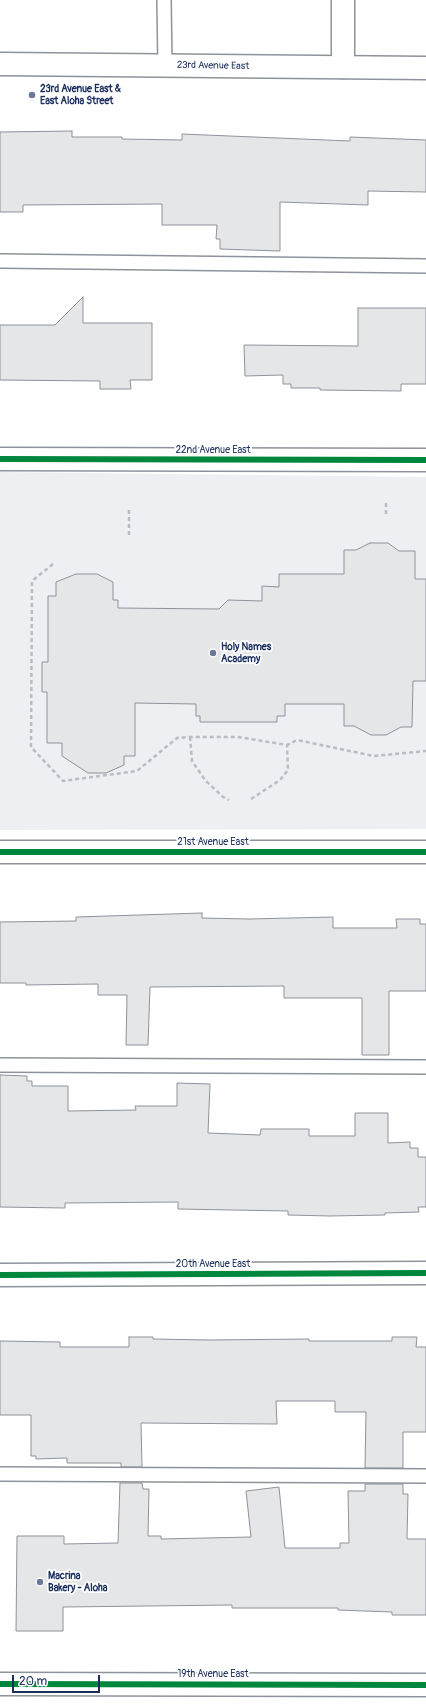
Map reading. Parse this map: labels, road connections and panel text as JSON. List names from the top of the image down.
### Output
{
  "streets": {
    "street": [
      "23rd Avenue East",
      "22nd Avenue East",
      "21st Avenue East",
      "20th Avenue East",
      "19th Avenue East"
    ]
  },
  "places": ["23rd Avenue East & East Aloha Street", "Holy Names Academy", "Macrina Bakery - Aloha"],
  "scale_bar": "20 m"
}
